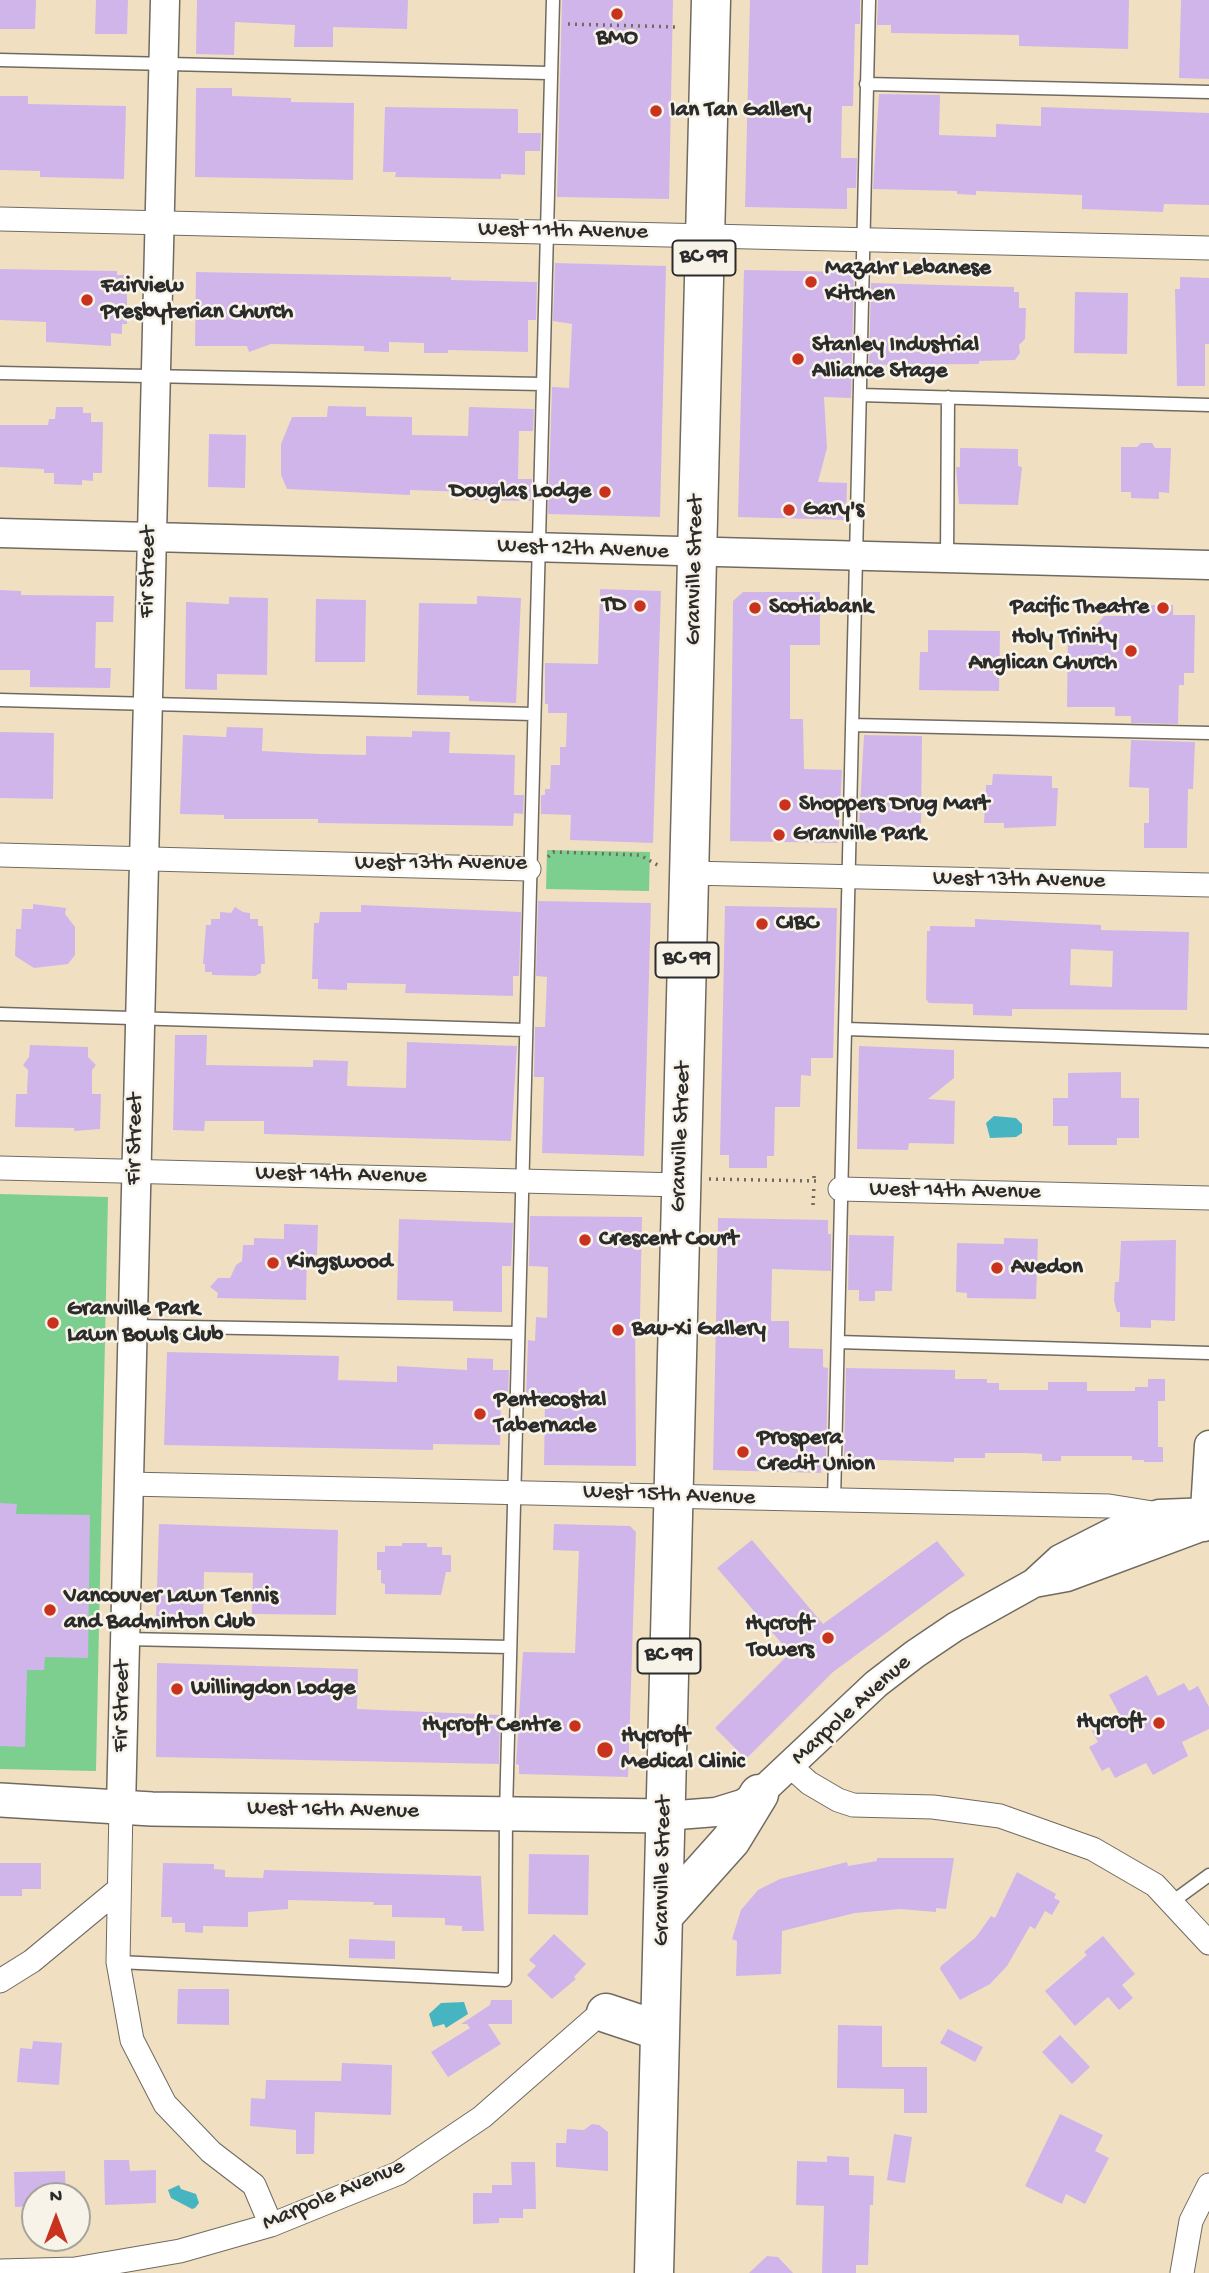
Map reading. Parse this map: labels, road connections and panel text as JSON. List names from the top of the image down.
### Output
{
  "streets": {
    "highway": ["BC 99", "Granville Street"],
    "main road": ["West 16th Avenue"],
    "street": [
      "West 11th Avenue",
      "West 12th Avenue",
      "Fir Street",
      "West 13th Avenue",
      "West 14th Avenue",
      "West 15th Avenue",
      "Marpole Avenue"
    ]
  },
  "crossings": [
    ["West 11th Avenue", "Granville Street"],
    ["West 11th Avenue", "Fir Street"],
    ["West 12th Avenue", "Granville Street"],
    ["West 12th Avenue", "Fir Street"],
    ["Granville Street", "West 13th Avenue"],
    ["Granville Street", "West 14th Avenue"],
    ["Granville Street", "West 15th Avenue"],
    ["Granville Street", "Marpole Avenue"],
    ["Granville Street", "West 16th Avenue"],
    ["Fir Street", "West 13th Avenue"],
    ["Fir Street", "West 14th Avenue"],
    ["Fir Street", "West 15th Avenue"],
    ["Fir Street", "Marpole Avenue"],
    ["Fir Street", "West 16th Avenue"],
    ["West 15th Avenue", "Marpole Avenue"],
    ["Marpole Avenue", "West 16th Avenue"]
  ],
  "places": [
    "BMO",
    "Ian Tan Gallery",
    "Mazahr Lebanese Kitchen",
    "Fairview Presbyterian Church",
    "Stanley Industrial Alliance Stage",
    "Douglas Lodge",
    "Gary's",
    "TD",
    "Scotiabank",
    "Pacific Theatre",
    "Holy Trinity Anglican Church",
    "Shoppers Drug Mart",
    "Granville Park",
    "CIBC",
    "Crescent Court",
    "Kingswood",
    "Avedon",
    "Granville Park Lawn Bowls Club",
    "Bau-Xi Gallery",
    "Pentecostal Tabernacle",
    "Prospera Credit Union",
    "Vancouver Lawn Tennis and Badminton Club",
    "Hycroft Towers",
    "Willingdon Lodge",
    "Hycroft",
    "Hycroft Centre",
    "Hycroft Medical Clinic"
  ],
  "north": "top"
}
